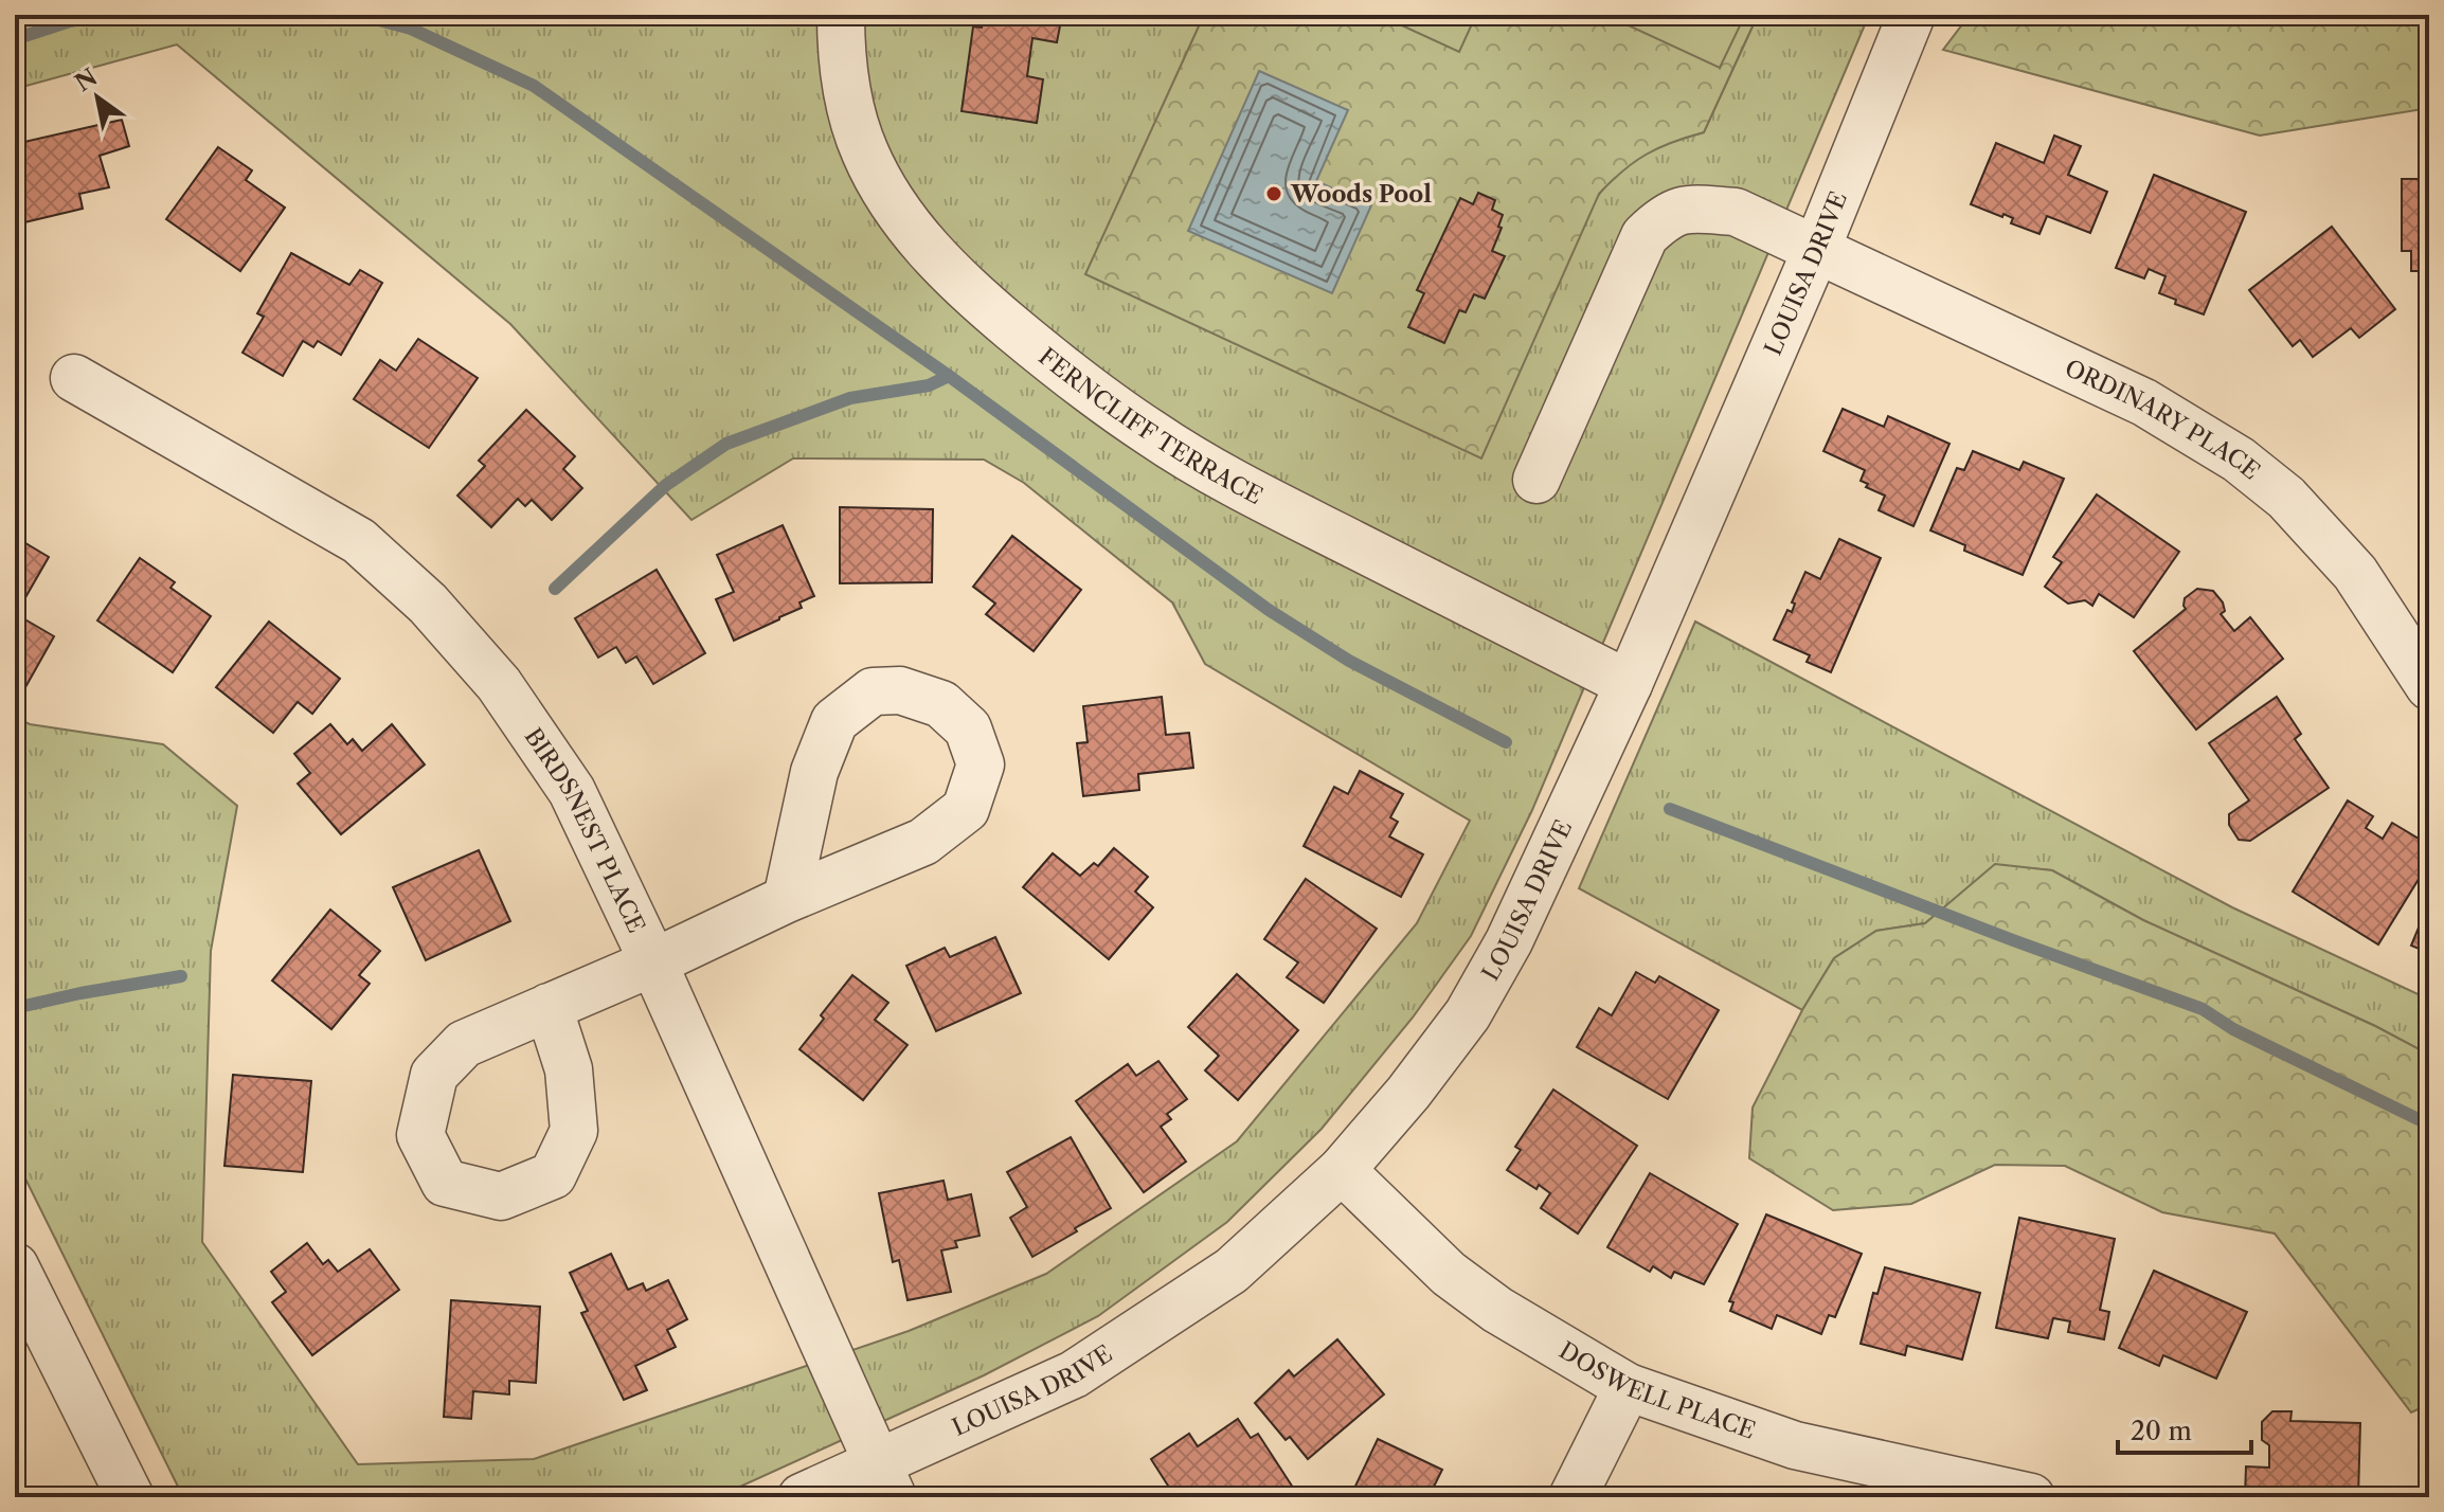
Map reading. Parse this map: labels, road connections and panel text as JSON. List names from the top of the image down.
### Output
{
  "streets": {
    "street": [
      "LOUISA DRIVE",
      "ORDINARY PLACE",
      "FERNCLIFF TERRACE",
      "BIRDSNEST PLACE",
      "DOSWELL PLACE"
    ]
  },
  "crossings": [
    ["LOUISA DRIVE", "ORDINARY PLACE"],
    ["LOUISA DRIVE", "FERNCLIFF TERRACE"],
    ["LOUISA DRIVE", "BIRDSNEST PLACE"],
    ["LOUISA DRIVE", "DOSWELL PLACE"]
  ],
  "places": ["Woods Pool"],
  "scale_bar": "20 m",
  "north": "top left"
}
